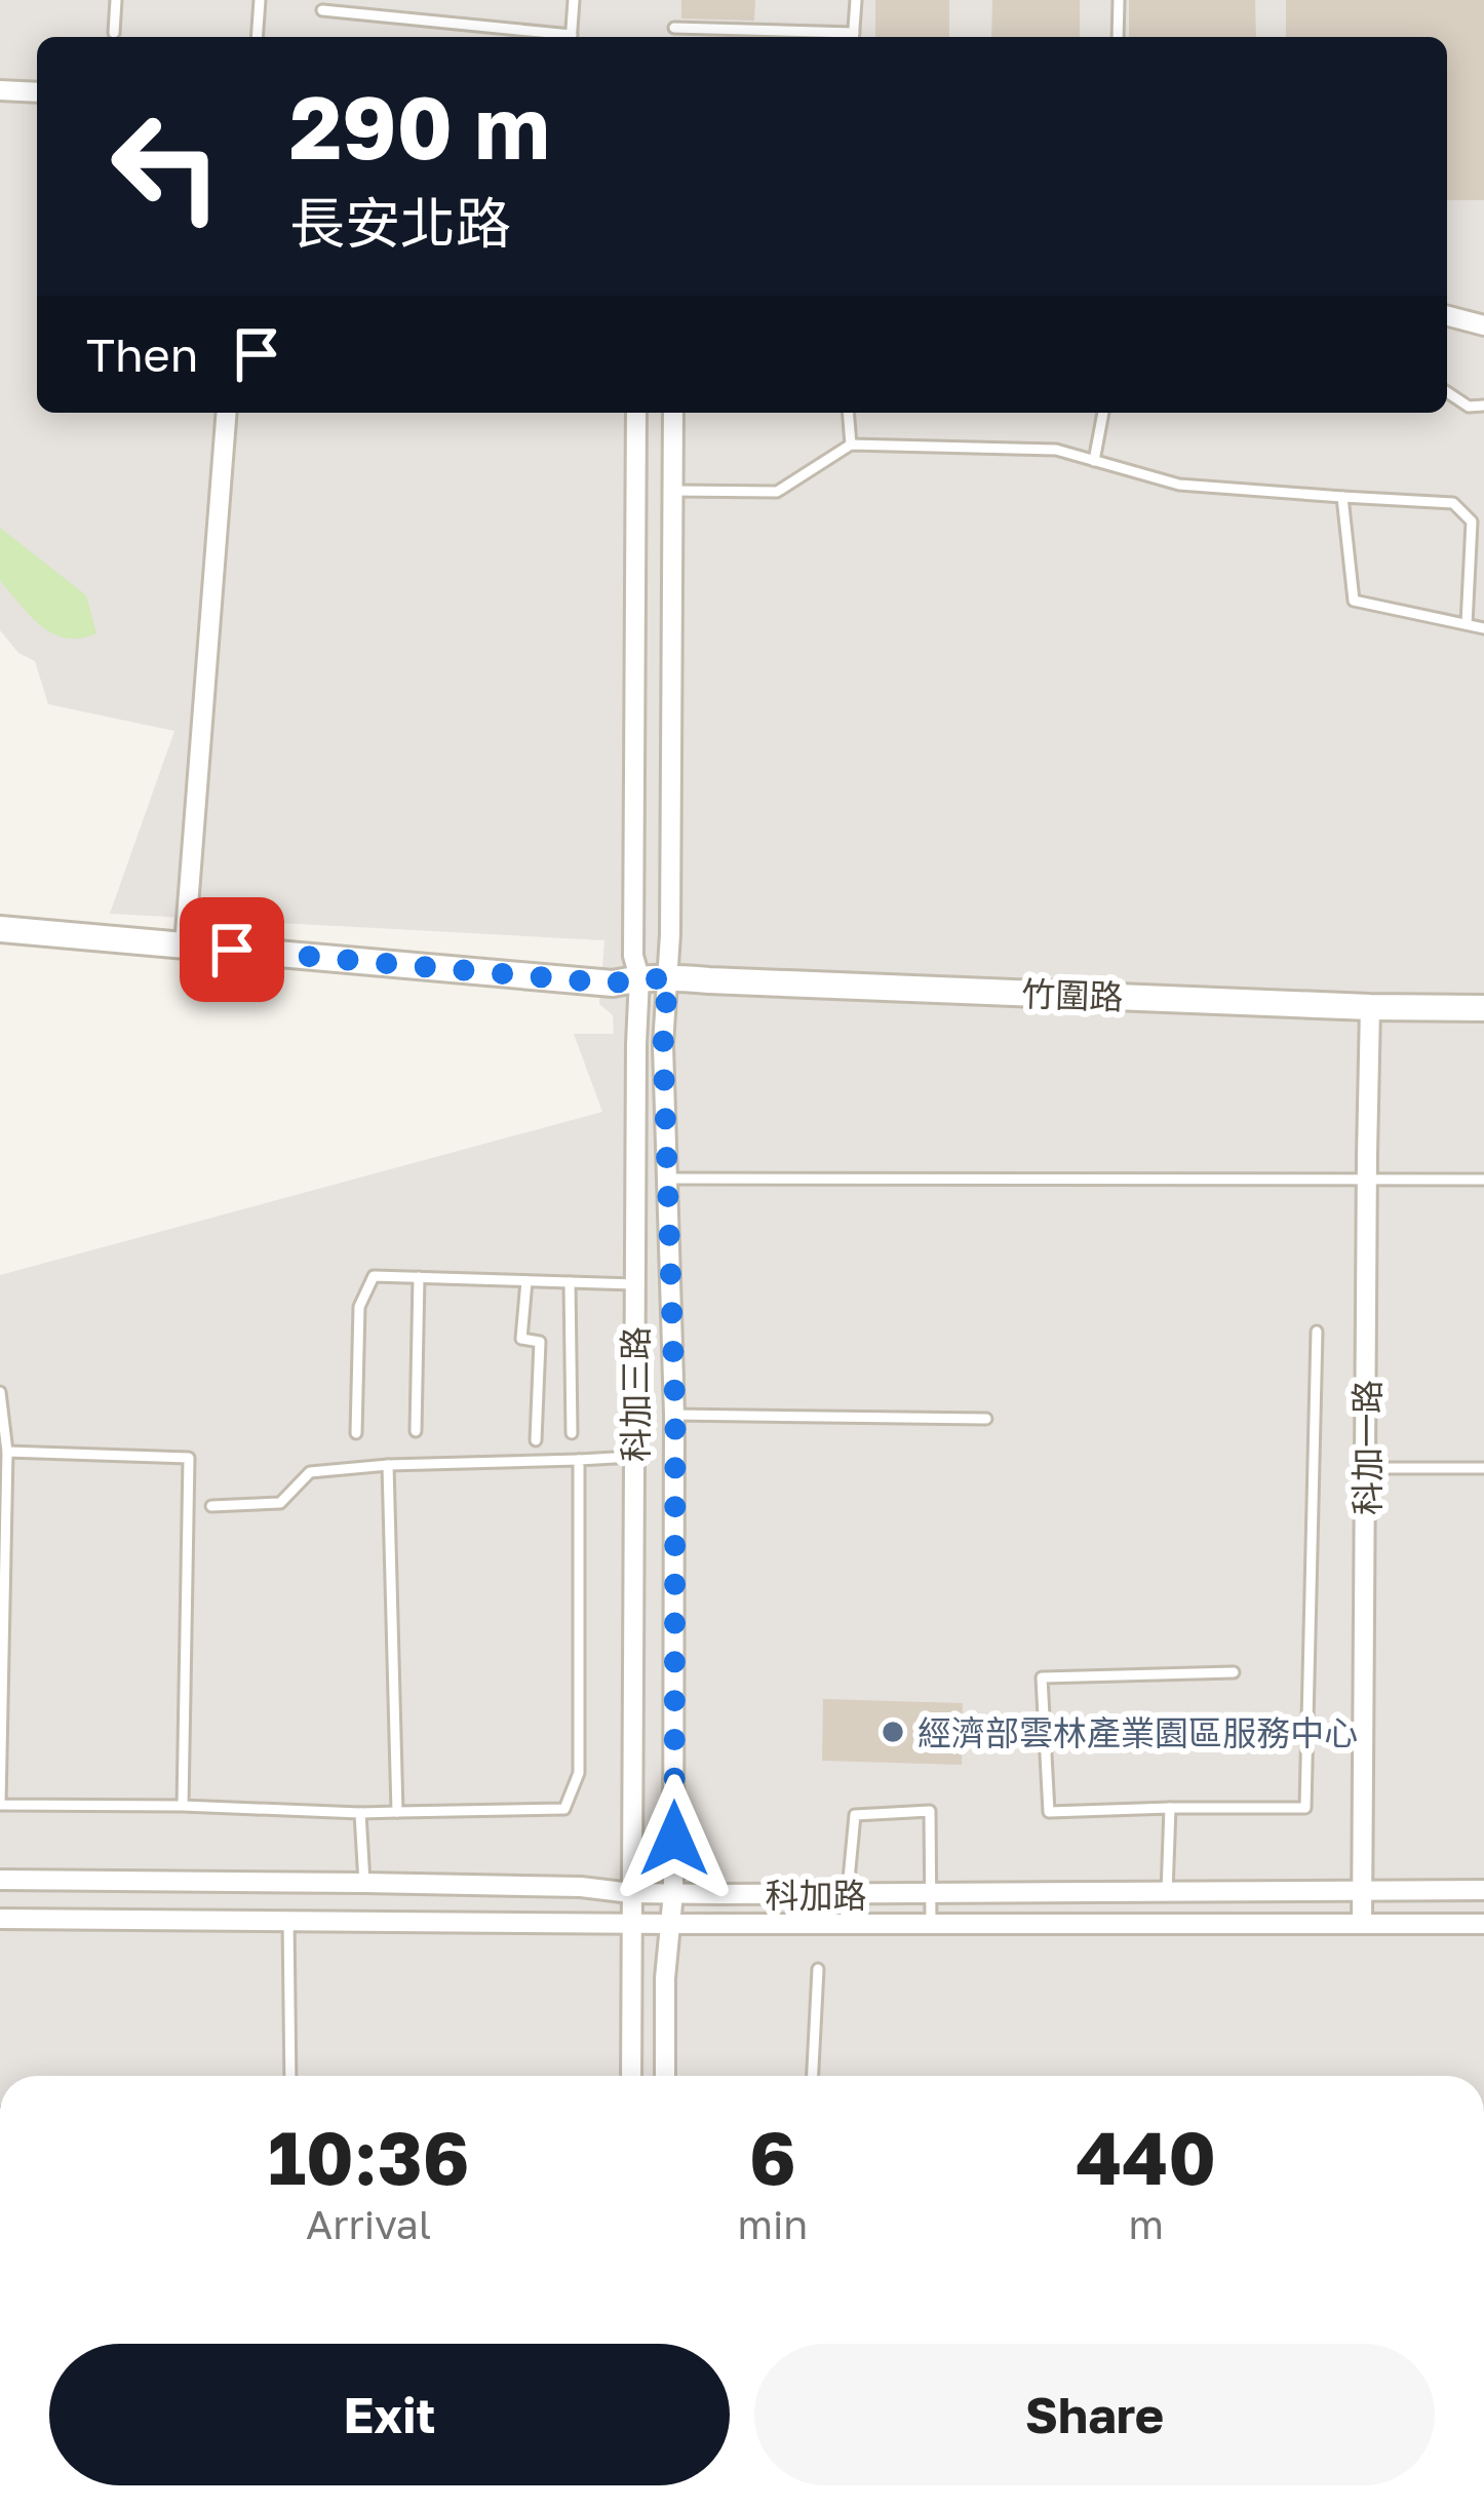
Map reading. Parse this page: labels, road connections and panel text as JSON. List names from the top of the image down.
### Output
{
  "streets": {
    "street": [
      "竹圍路",
      "科加三路",
      "科加一路",
      "科加路"
    ]
  },
  "crossings": [
    ["竹圍路", "科加三路"],
    ["竹圍路", "科加一路"],
    ["科加三路", "科加路"],
    ["科加一路", "科加路"]
  ],
  "places": ["經濟部雲林產業園區服務中心"],
  "page": {
    "turn": ["290 m", "長安北路"],
    "then": "Then",
    "eta": [
      "10:36",
      "Arrival",
      "6",
      "min",
      "440",
      "m"
    ],
    "buttons": ["Exit", "Share"]
  }
}
